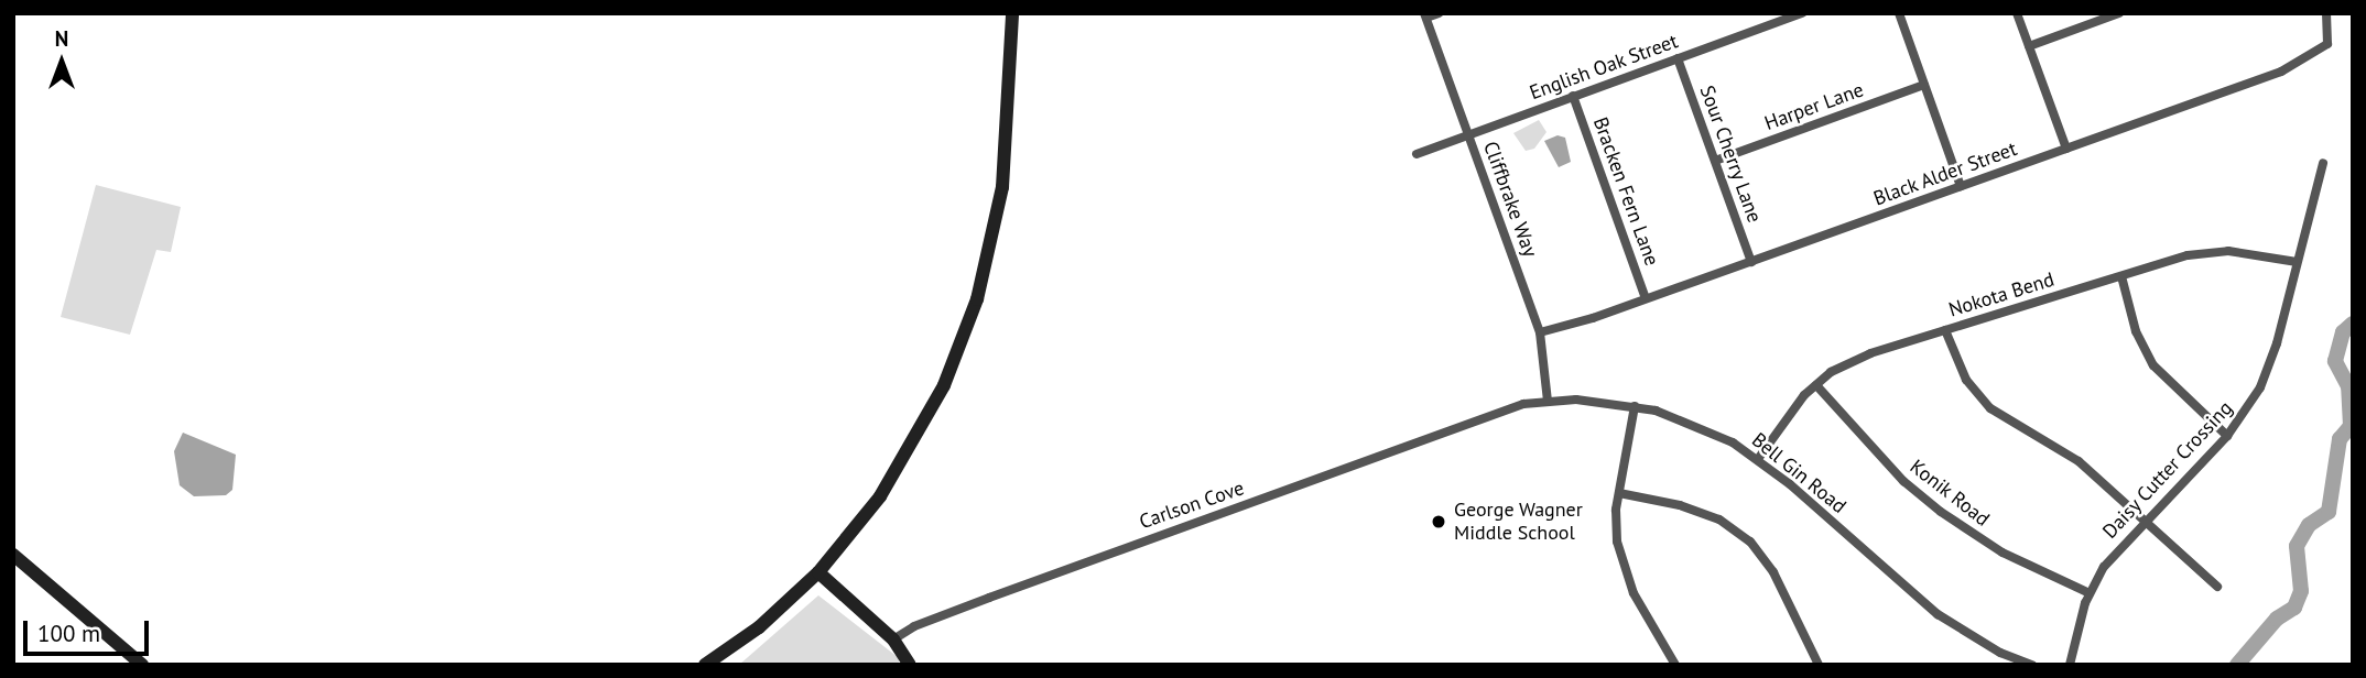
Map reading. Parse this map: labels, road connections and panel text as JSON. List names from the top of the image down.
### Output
{
  "streets": {
    "street": [
      "English Oak Street",
      "Harper Lane",
      "Sour Cherry Lane",
      "Black Alder Street",
      "Bracken Fern Lane",
      "Cliffbrake Way",
      "Nokota Bend",
      "Daisy Cutter Crossing",
      "Bell Gin Road",
      "Konik Road",
      "Carlson Cove"
    ]
  },
  "crossings": [
    ["English Oak Street", "Sour Cherry Lane"],
    ["English Oak Street", "Bracken Fern Lane"],
    ["English Oak Street", "Cliffbrake Way"],
    ["Harper Lane", "Sour Cherry Lane"],
    ["Sour Cherry Lane", "Black Alder Street"],
    ["Black Alder Street", "Bracken Fern Lane"],
    ["Black Alder Street", "Cliffbrake Way"],
    ["Cliffbrake Way", "Bell Gin Road"],
    ["Nokota Bend", "Daisy Cutter Crossing"],
    ["Nokota Bend", "Bell Gin Road"],
    ["Nokota Bend", "Konik Road"],
    ["Daisy Cutter Crossing", "Konik Road"],
    ["Bell Gin Road", "Carlson Cove"]
  ],
  "places": ["George Wagner Middle School"],
  "scale_bar": "100 m",
  "north": "top"
}
